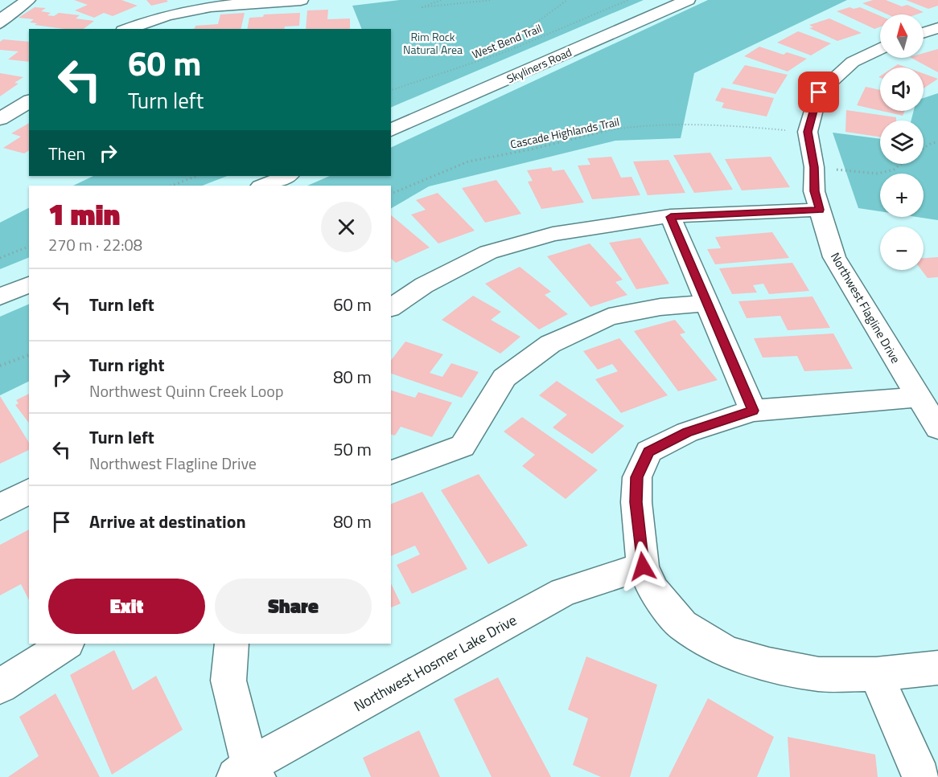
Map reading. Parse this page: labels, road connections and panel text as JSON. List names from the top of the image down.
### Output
{
  "streets": {
    "street": ["Skyliners Road", "Northwest Flagline Drive", "Northwest Hosmer Lake Drive"],
    "path": ["West Bend Trail", "Cascade Highlands Trail"]
  },
  "crossings": [
    ["Cascade Highlands Trail", "Northwest Flagline Drive"]
  ],
  "parks": ["Rim Rock Natural Area"],
  "north": "top",
  "page": {
    "map_buttons": ["+", "−"],
    "turn": ["60 m", "Turn left"],
    "then": "Then",
    "heading": ["1 min", "270 m · 22:08"],
    "list": [
      {
        "name": "Turn left",
        "value": "60 m"
      },
      {
        "name": "Turn right",
        "note": "Northwest Quinn Creek Loop",
        "value": "80 m"
      },
      {
        "name": "Turn left",
        "note": "Northwest Flagline Drive",
        "value": "50 m"
      },
      {
        "name": "Arrive at destination",
        "value": "80 m"
      }
    ],
    "buttons": ["Exit", "Share"]
  }
}
